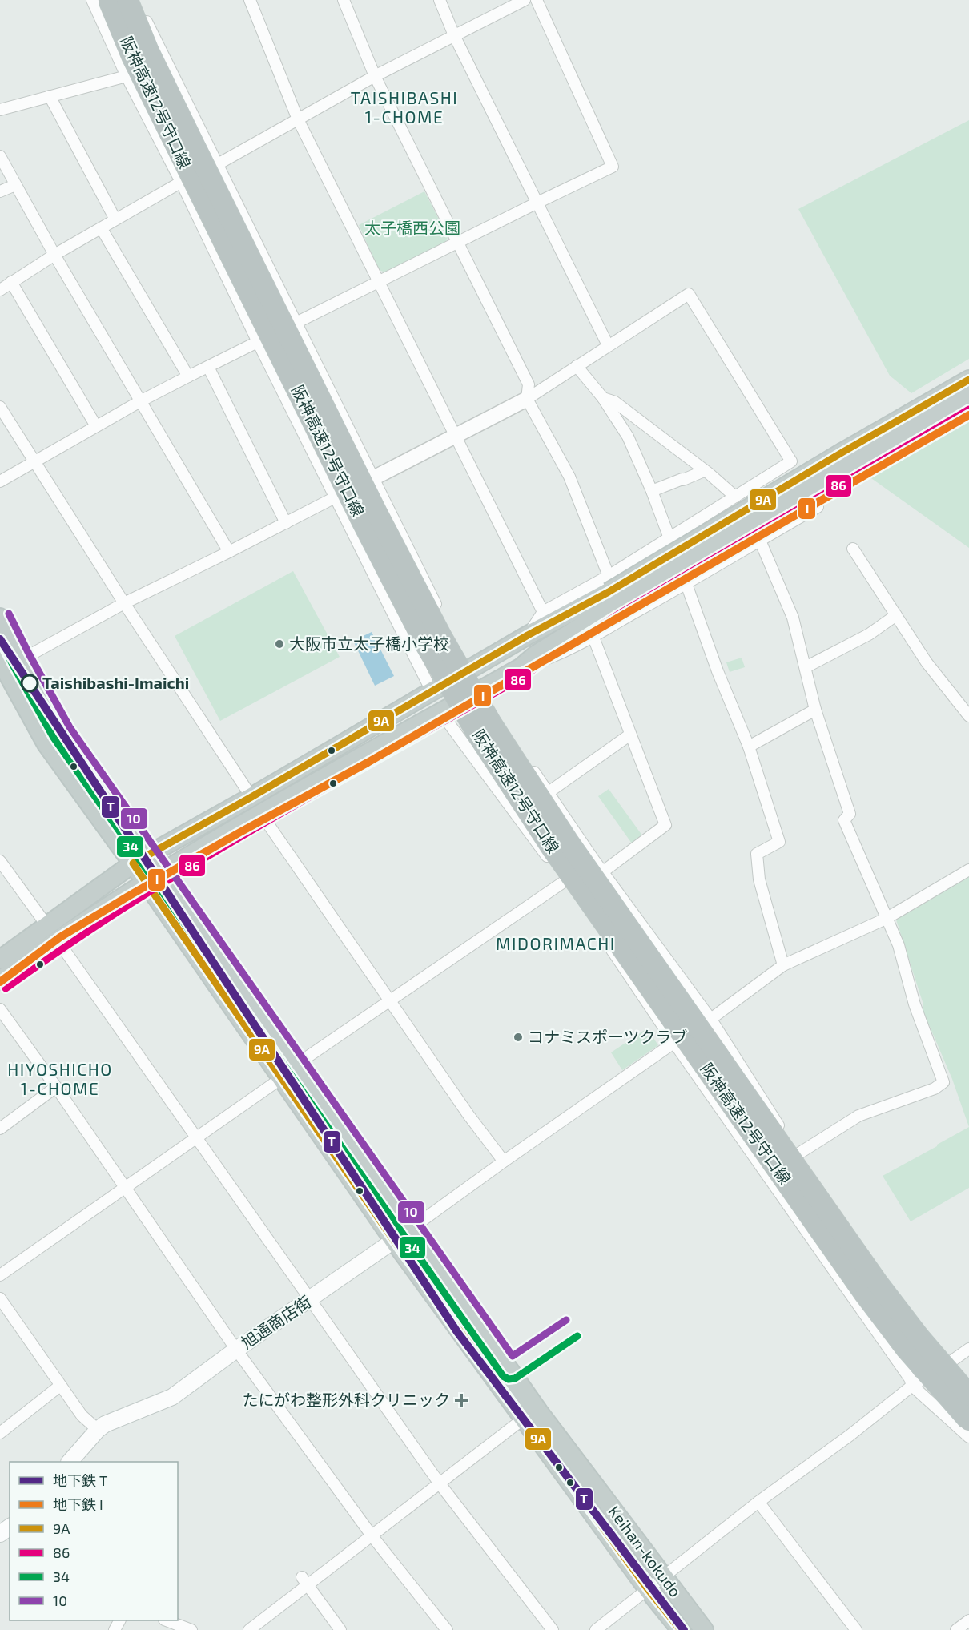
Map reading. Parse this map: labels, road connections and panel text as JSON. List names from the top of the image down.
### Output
{
  "streets": {
    "highway": ["阪神高速12号守口線", "Keihan-kokudo"],
    "main road": ["旭通商店街"]
  },
  "crossings": [
    ["旭通商店街", "Keihan-kokudo"]
  ],
  "districts": ["TAISHIBASHI 1-CHOME", "MIDORIMACHI", "HIYOSHICHO 1-CHOME"],
  "parks": ["太子橋西公園"],
  "places": {
    "other": ["大阪市立太子橋小学校", "Taishibashi-Imaichi", "コナミスポーツクラブ"],
    "health": ["たにがわ整形外科クリニック"]
  },
  "lines": [
    "transit line 9A",
    "transit line 86",
    "metro line I",
    "transit line 10",
    "metro line T",
    "transit line 34"
  ],
  "legend": [
    "地下鉄 T",
    "地下鉄 I",
    "9A",
    "86",
    "34",
    "10"
  ]
}
